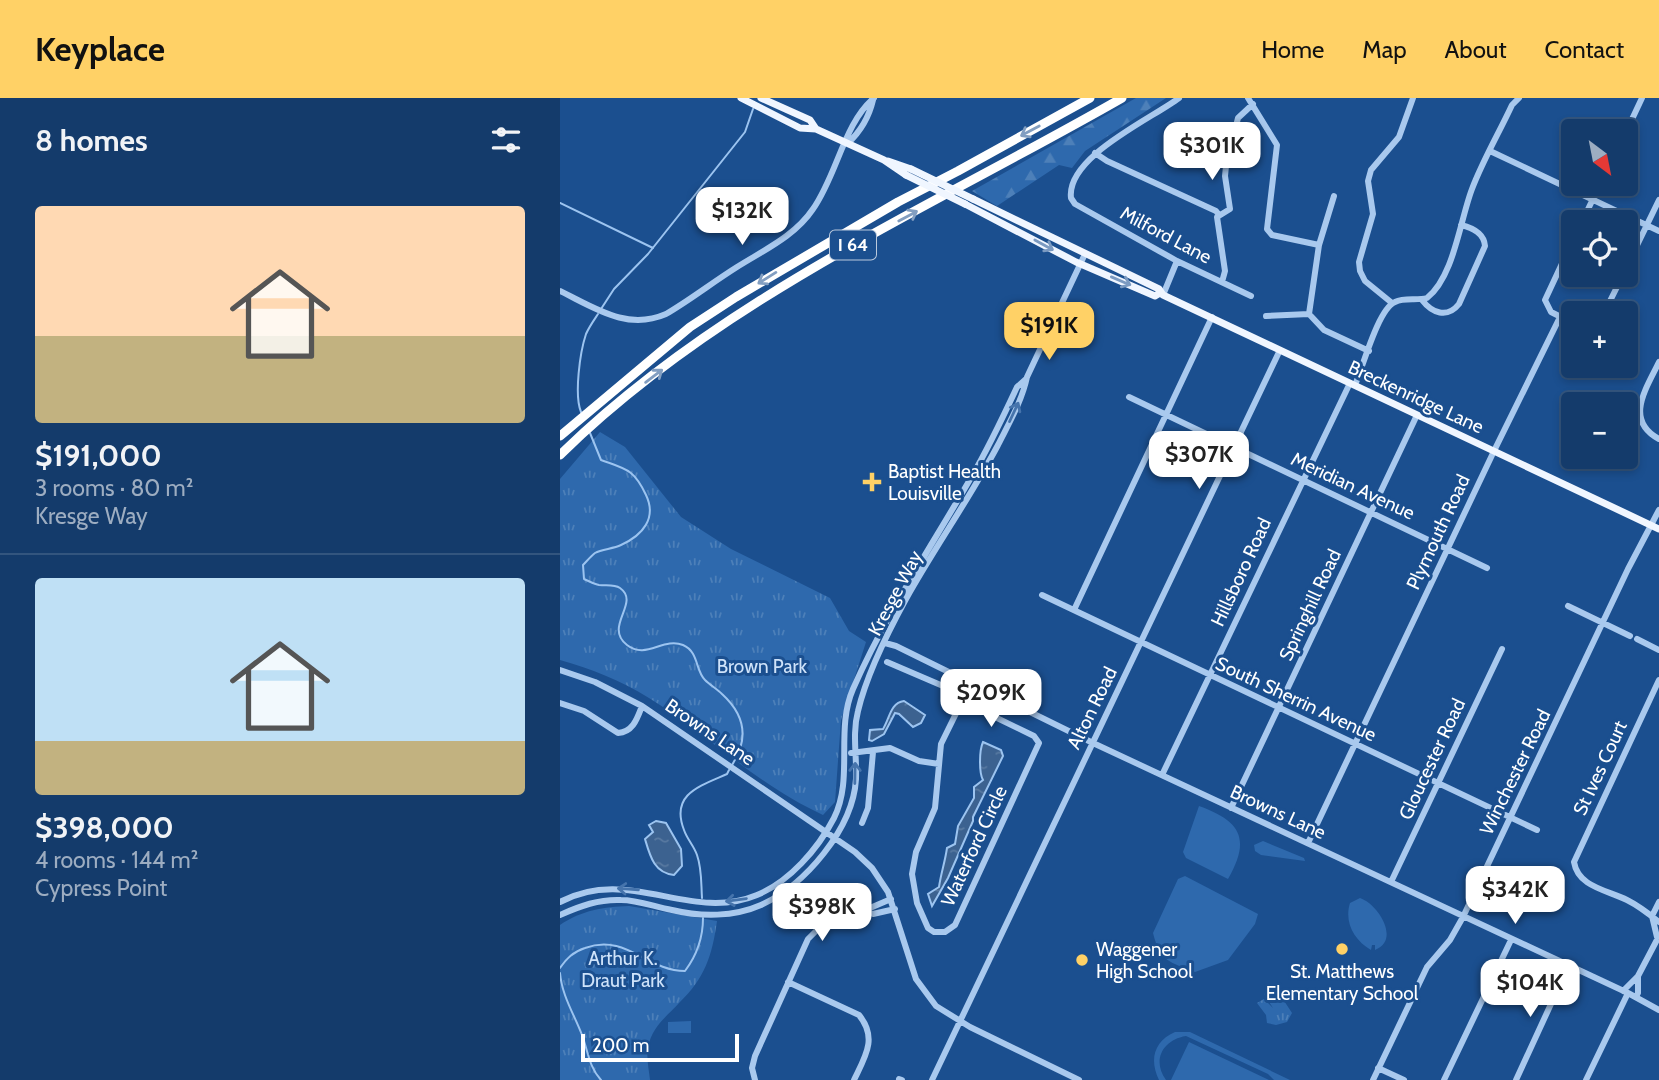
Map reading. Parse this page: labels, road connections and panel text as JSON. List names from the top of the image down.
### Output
{
  "streets": {
    "highway": ["I 64"],
    "main road": ["Breckenridge Lane"],
    "street": [
      "Milford Lane",
      "Meridian Avenue",
      "Plymouth Road",
      "Hillsboro Road",
      "Kresge Way",
      "Springhill Road",
      "South Sherrin Avenue",
      "Alton Road",
      "Browns Lane",
      "Gloucester Road",
      "St Ives Court",
      "Winchester Road",
      "Waterford Circle"
    ]
  },
  "crossings": [
    ["Breckenridge Lane", "Plymouth Road"],
    ["Breckenridge Lane", "Hillsboro Road"],
    ["Breckenridge Lane", "Kresge Way"],
    ["Breckenridge Lane", "Springhill Road"],
    ["Breckenridge Lane", "Alton Road"],
    ["Breckenridge Lane", "Winchester Road"],
    ["Meridian Avenue", "Plymouth Road"],
    ["Meridian Avenue", "Hillsboro Road"],
    ["Meridian Avenue", "Springhill Road"],
    ["Meridian Avenue", "Alton Road"],
    ["Plymouth Road", "South Sherrin Avenue"],
    ["Plymouth Road", "Browns Lane"],
    ["Hillsboro Road", "South Sherrin Avenue"],
    ["Hillsboro Road", "Browns Lane"],
    ["Kresge Way", "Browns Lane"],
    ["Springhill Road", "South Sherrin Avenue"],
    ["Springhill Road", "Browns Lane"],
    ["South Sherrin Avenue", "Alton Road"],
    ["South Sherrin Avenue", "Gloucester Road"],
    ["South Sherrin Avenue", "Winchester Road"],
    ["Alton Road", "Browns Lane"],
    ["Browns Lane", "Gloucester Road"],
    ["Browns Lane", "Winchester Road"],
    ["Browns Lane", "Waterford Circle"]
  ],
  "parks": ["Brown Park", "Arthur K. Draut Park"],
  "places": {
    "health": ["Baptist Health Louisville"],
    "other": ["St. Matthews Elementary School", "Waggener High School"]
  },
  "scale_bar": "200 m",
  "north": "bottom right",
  "page": {
    "header": "Keyplace",
    "nav": [
      "Home",
      "Map",
      "About",
      "Contact"
    ],
    "heading": "8 homes",
    "map_buttons": ["+", "−"],
    "price": [
      "$301K",
      "$132K",
      "$191K",
      "$307K",
      "$209K",
      "$342K",
      "$398K",
      "$104K"
    ],
    "list": [
      {
        "name": "$191,000",
        "note": "3 rooms · 80 m² · Kresge Way"
      },
      {
        "name": "$398,000",
        "note": "4 rooms · 144 m² · Cypress Point"
      }
    ],
    "scale": "200 m"
  }
}
